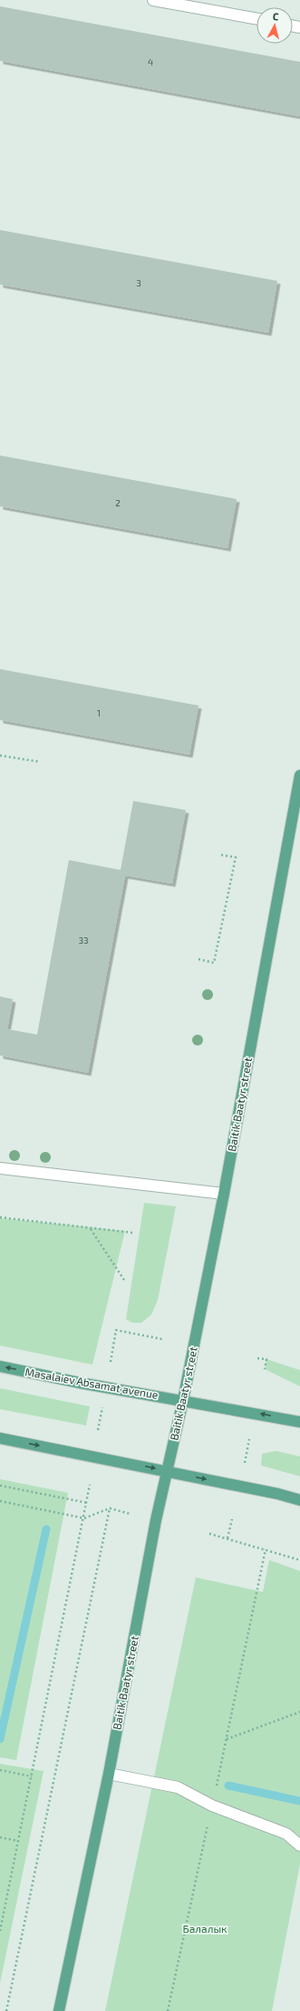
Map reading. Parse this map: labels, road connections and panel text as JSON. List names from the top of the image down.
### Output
{
  "streets": {
    "main road": ["Baitik Baatyr street", "Masalaiev Absamat avenue"]
  },
  "crossings": [
    ["Baitik Baatyr street", "Masalaiev Absamat avenue"]
  ],
  "parks": ["Балалык"],
  "house_numbers": [
    "4",
    "3",
    "2",
    "1",
    "33"
  ],
  "north": "top"
}
